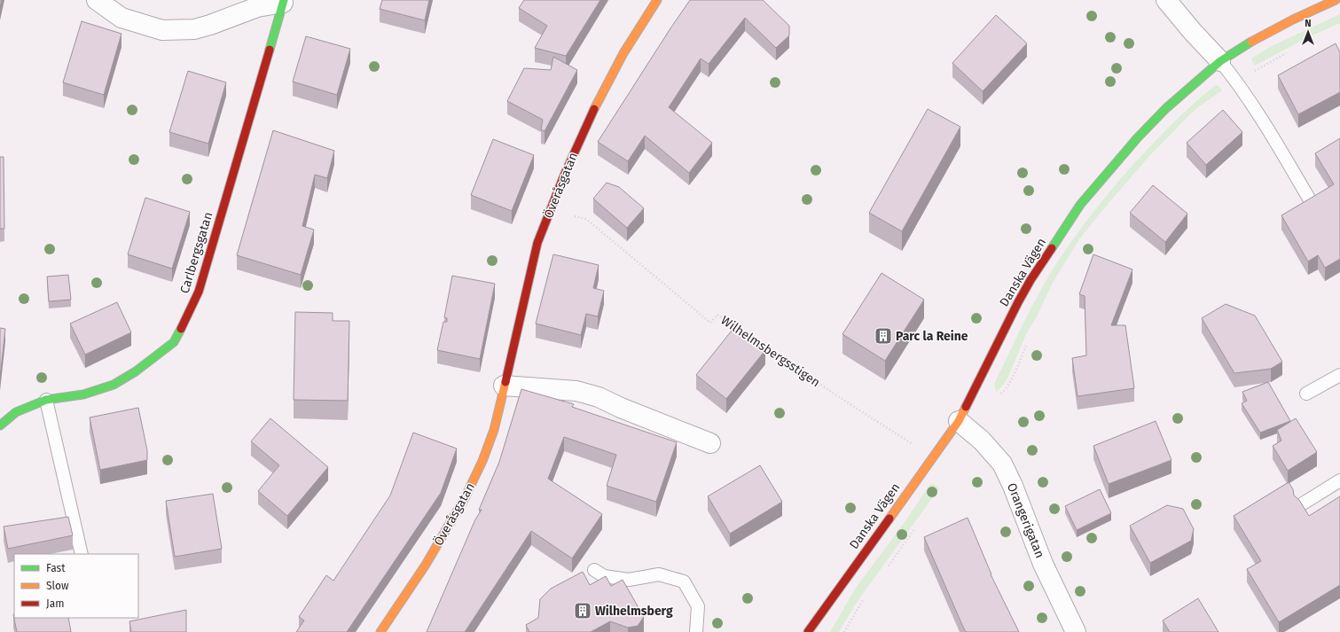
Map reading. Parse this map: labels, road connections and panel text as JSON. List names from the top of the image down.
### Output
{
  "streets": {
    "street": [
      "Överåsgatan",
      "Carlbergsgatan",
      "Danska Vägen",
      "Orangerigatan"
    ],
    "path": ["Wilhelmsbergsstigen"]
  },
  "crossings": [
    ["Danska Vägen", "Orangerigatan"]
  ],
  "places": {
    "building": ["Parc la Reine", "Wilhelmsberg"]
  },
  "legend": ["Fast", "Slow", "Jam"],
  "north": "top"
}
